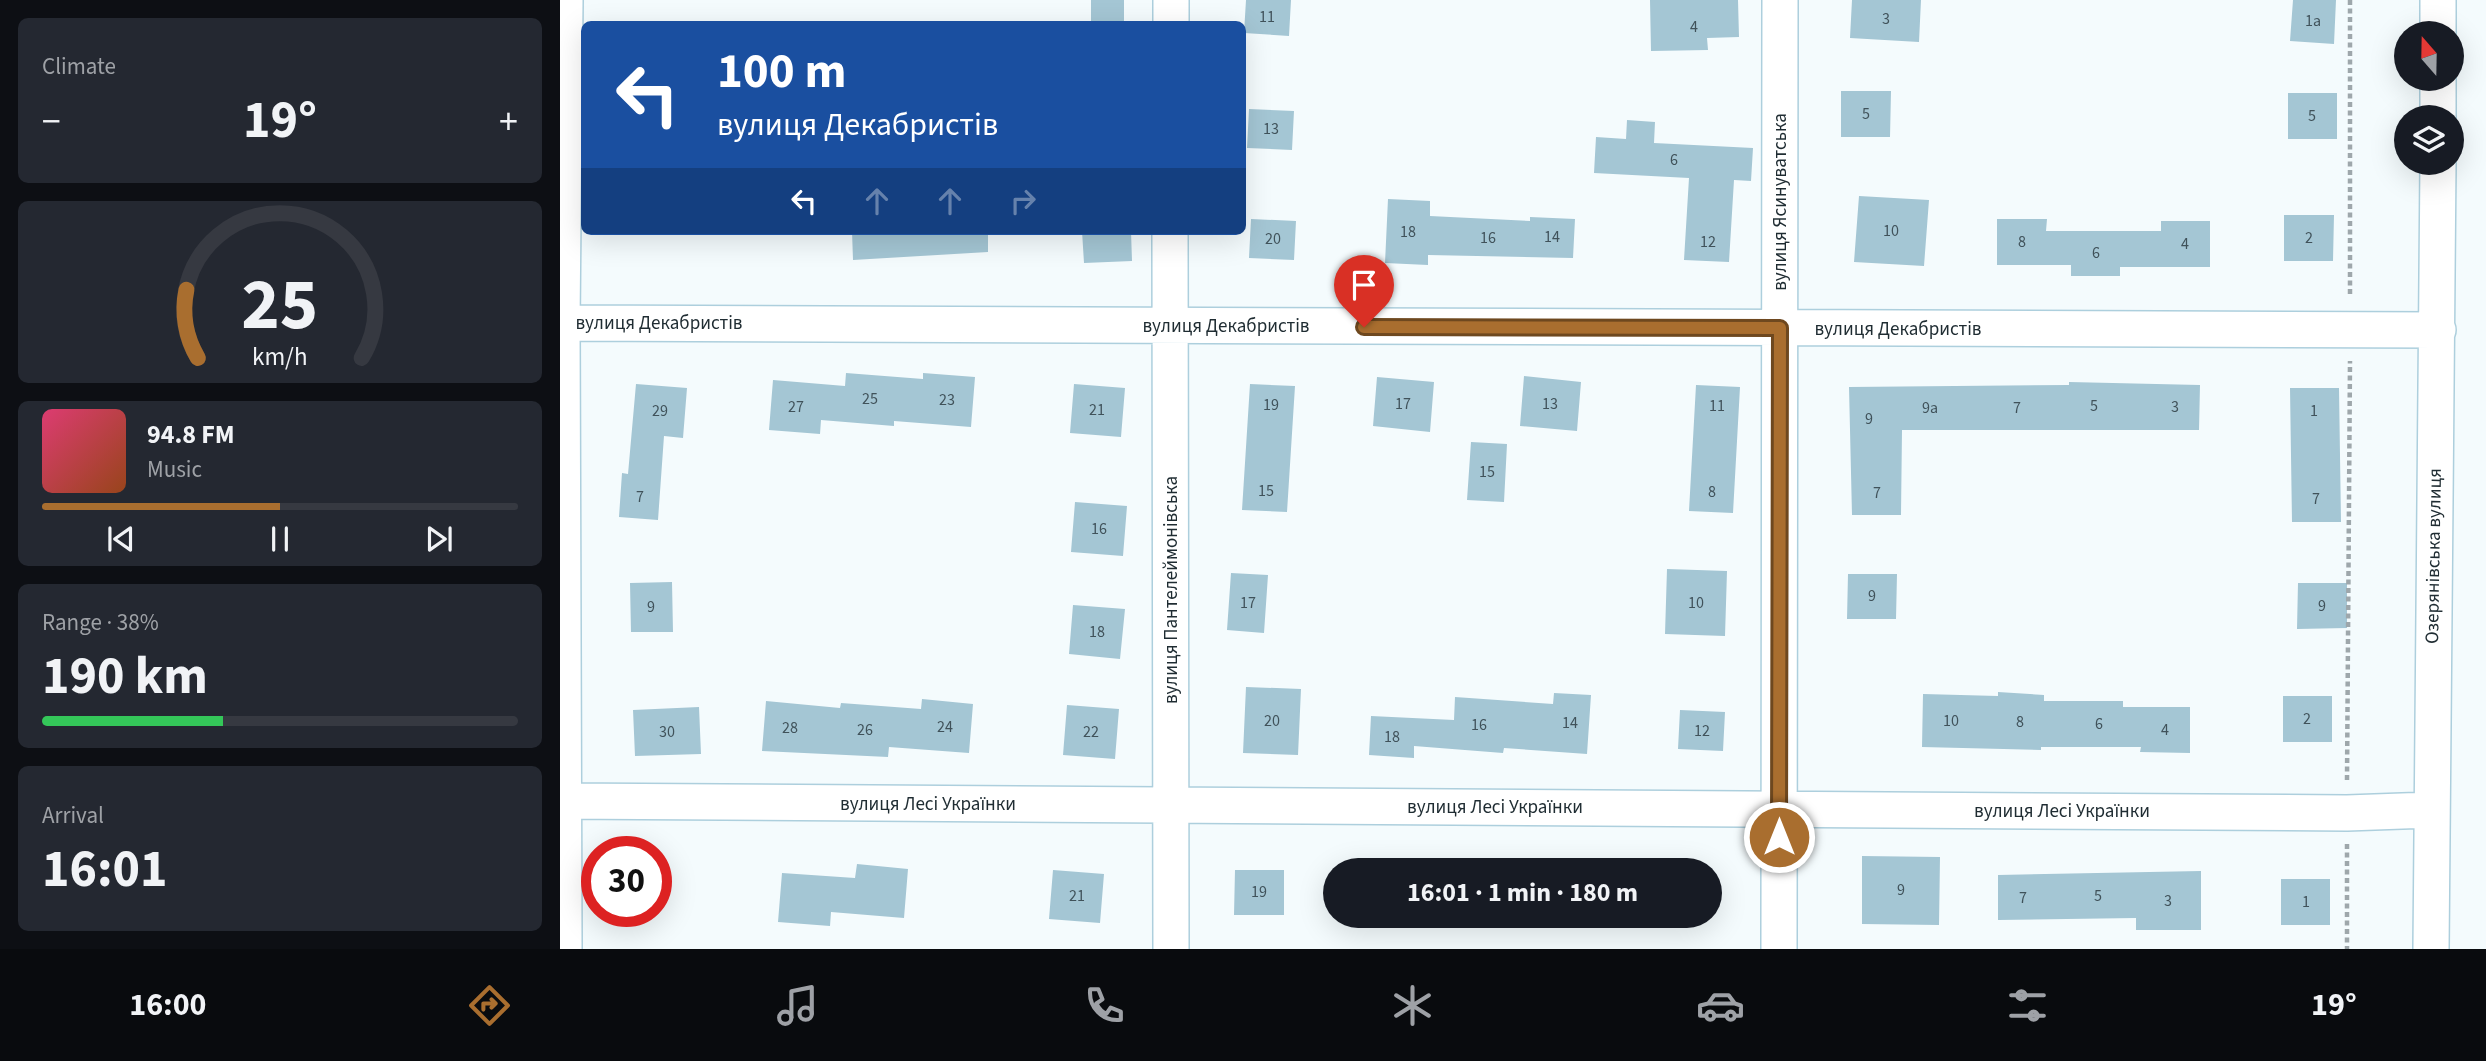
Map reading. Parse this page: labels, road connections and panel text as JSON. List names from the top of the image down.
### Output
{
  "streets": {
    "street": [
      "вулиця Ясинуватська",
      "вулиця Декабристів",
      "Озерянівська вулиця",
      "вулиця Пантелеймонівська",
      "вулиця Лесі Українки"
    ]
  },
  "crossings": [
    ["вулиця Ясинуватська", "вулиця Декабристів"],
    ["вулиця Ясинуватська", "вулиця Лесі Українки"],
    ["вулиця Декабристів", "Озерянівська вулиця"],
    ["вулиця Декабристів", "вулиця Пантелеймонівська"],
    ["Озерянівська вулиця", "вулиця Лесі Українки"],
    ["вулиця Пантелеймонівська", "вулиця Лесі Українки"]
  ],
  "house_numbers": [
    "11",
    "3",
    "1а",
    "4",
    "5",
    "5",
    "13",
    "6",
    "10",
    "18",
    "14",
    "16",
    "2",
    "20",
    "12",
    "8",
    "4",
    "6",
    "25",
    "23",
    "17",
    "13",
    "19",
    "11",
    "5",
    "27",
    "3",
    "9а",
    "7",
    "21",
    "29",
    "1",
    "9",
    "15",
    "15",
    "8",
    "7",
    "7",
    "7",
    "16",
    "9",
    "17",
    "10",
    "9",
    "9",
    "18",
    "2",
    "20",
    "10",
    "8",
    "14",
    "6",
    "16",
    "24",
    "28",
    "26",
    "4",
    "12",
    "30",
    "22",
    "18",
    "9",
    "19",
    "21",
    "5",
    "7",
    "3",
    "1"
  ],
  "north": "top",
  "page": {
    "tile": [
      "Climate",
      ["Range · 38%", "190 km"],
      ["Arrival", "16:01"]
    ],
    "turn": ["100 m", "вулиця Декабристів"],
    "heat": ["−", "19°", "+"],
    "song": ["94.8 FM", "Music"],
    "limit": "30",
    "trip": "16:01 · 1 min · 180 m",
    "tabs": ["16:00", "19°"],
    "gauge": ["25", "km/h"]
  }
}
